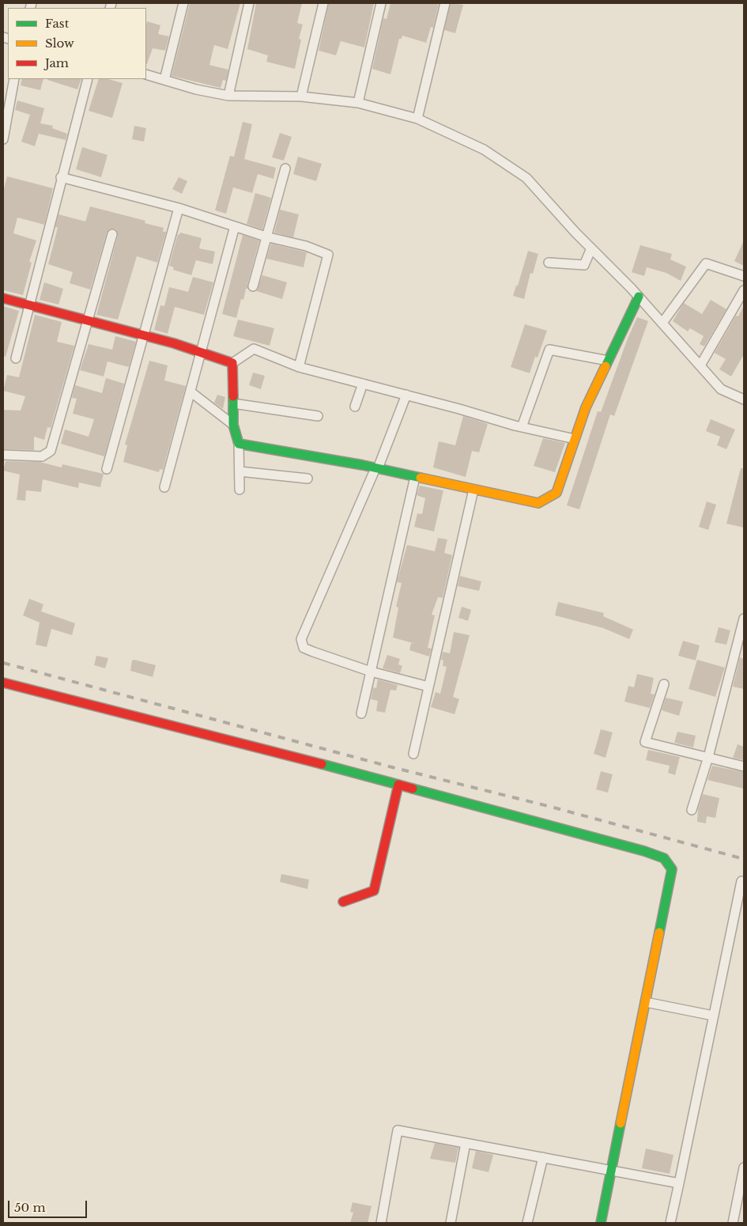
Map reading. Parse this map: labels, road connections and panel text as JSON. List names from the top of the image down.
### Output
{
  "legend": ["Fast", "Slow", "Jam"],
  "scale_bar": "50 m"
}
